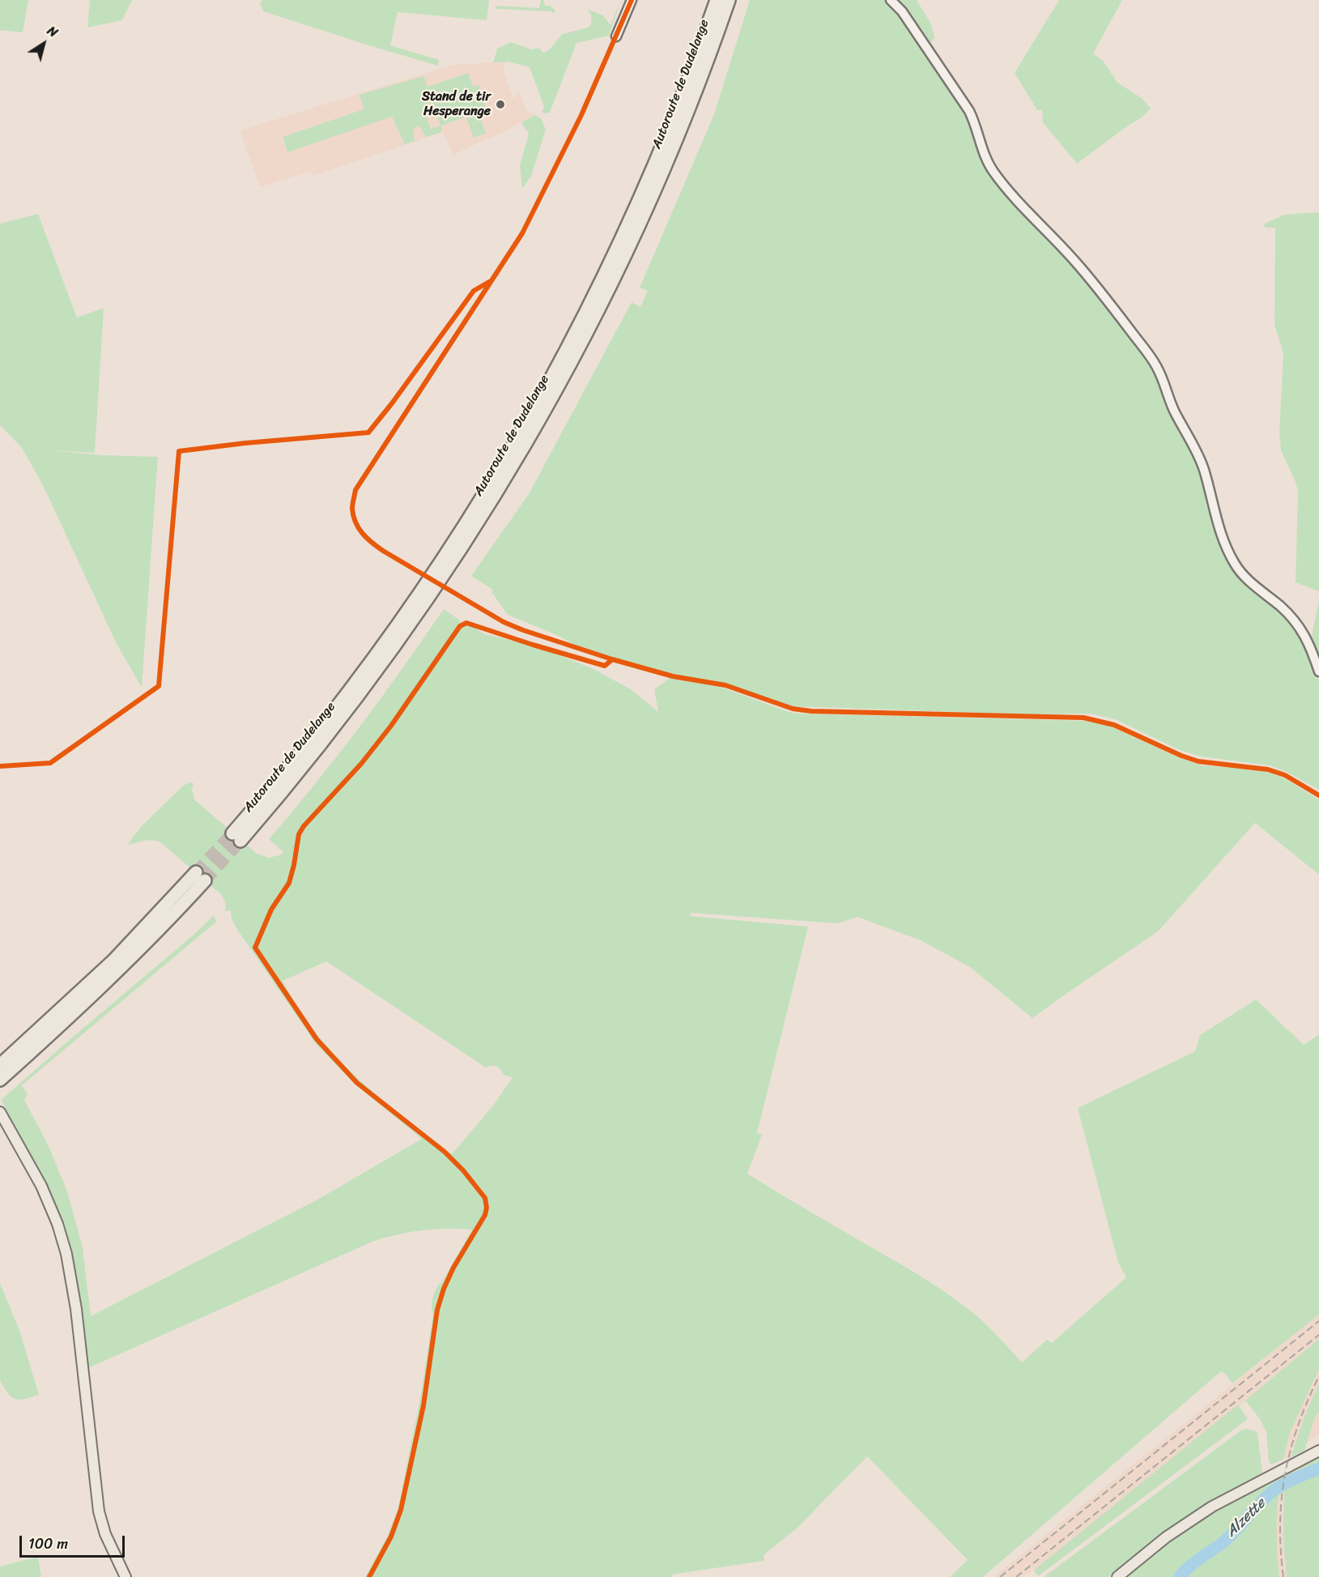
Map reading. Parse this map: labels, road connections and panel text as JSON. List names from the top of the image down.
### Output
{
  "streets": {
    "highway": ["Autoroute de Dudelange"]
  },
  "water": ["Alzette"],
  "places": ["Stand de tir Hesperange"],
  "scale_bar": "100 m",
  "north": "top right"
}
